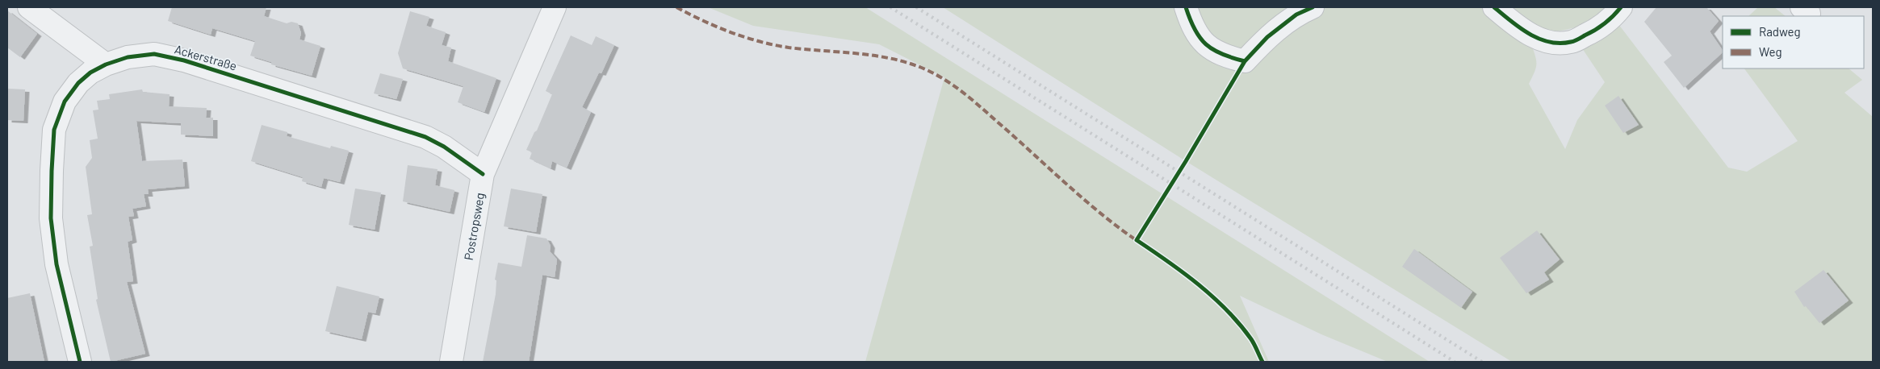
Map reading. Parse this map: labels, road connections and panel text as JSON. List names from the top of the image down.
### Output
{
  "streets": {
    "street": ["Ackerstraße", "Postropsweg"]
  },
  "crossings": [
    ["Ackerstraße", "Postropsweg"]
  ],
  "legend": ["Radweg", "Weg"]
}
